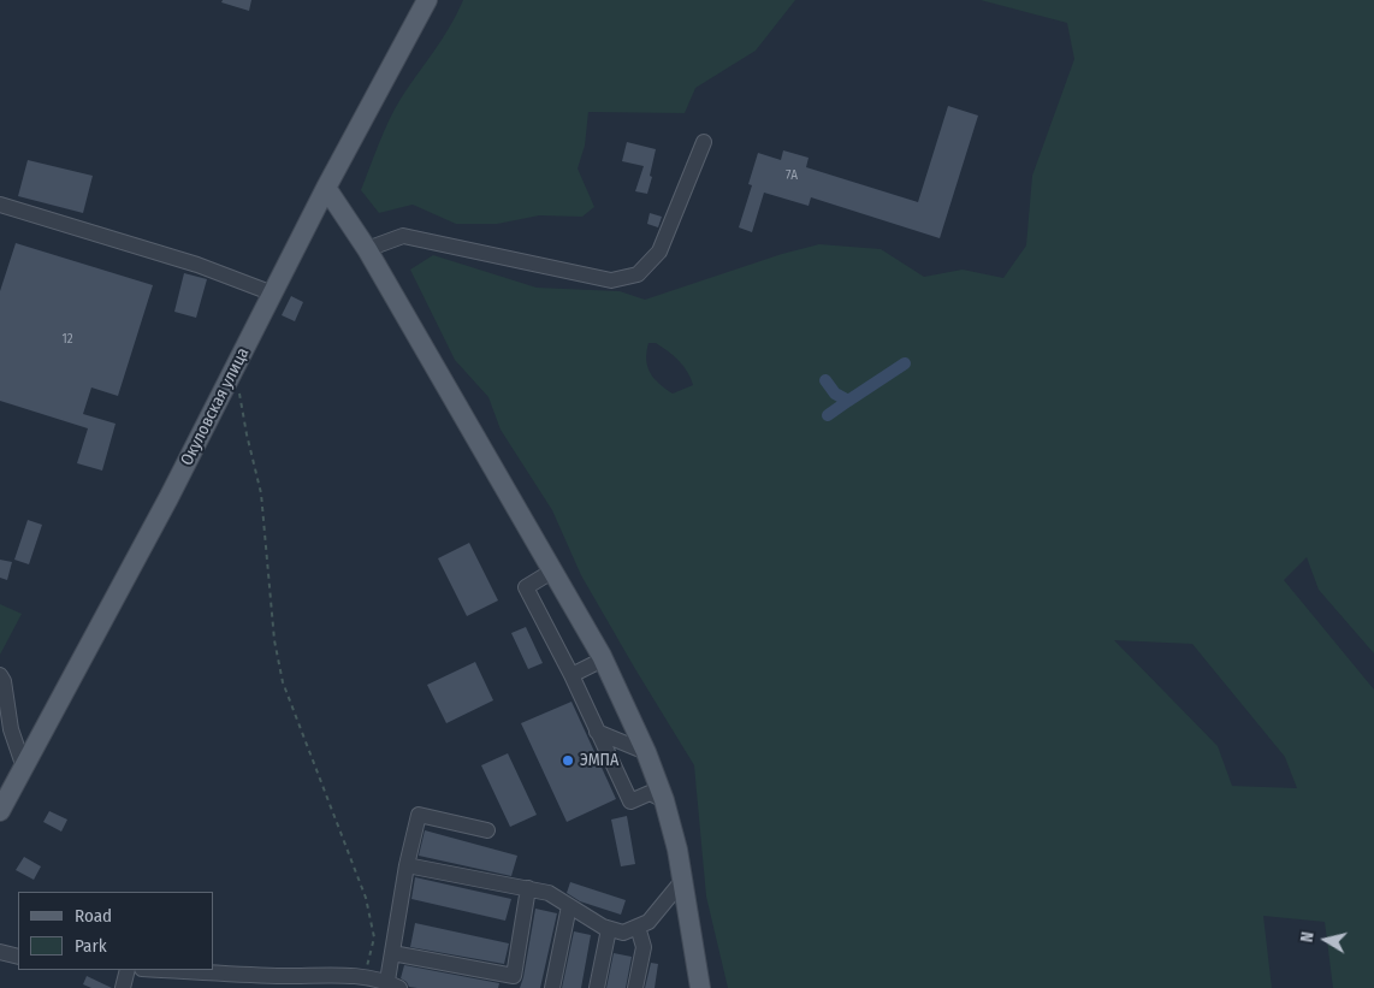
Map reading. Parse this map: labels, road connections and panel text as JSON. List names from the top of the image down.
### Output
{
  "streets": {
    "main road": ["Окуловская улица"]
  },
  "places": ["ЭМПА"],
  "house_numbers": ["7А", "12"],
  "legend": ["Road", "Park"],
  "north": "left"
}
